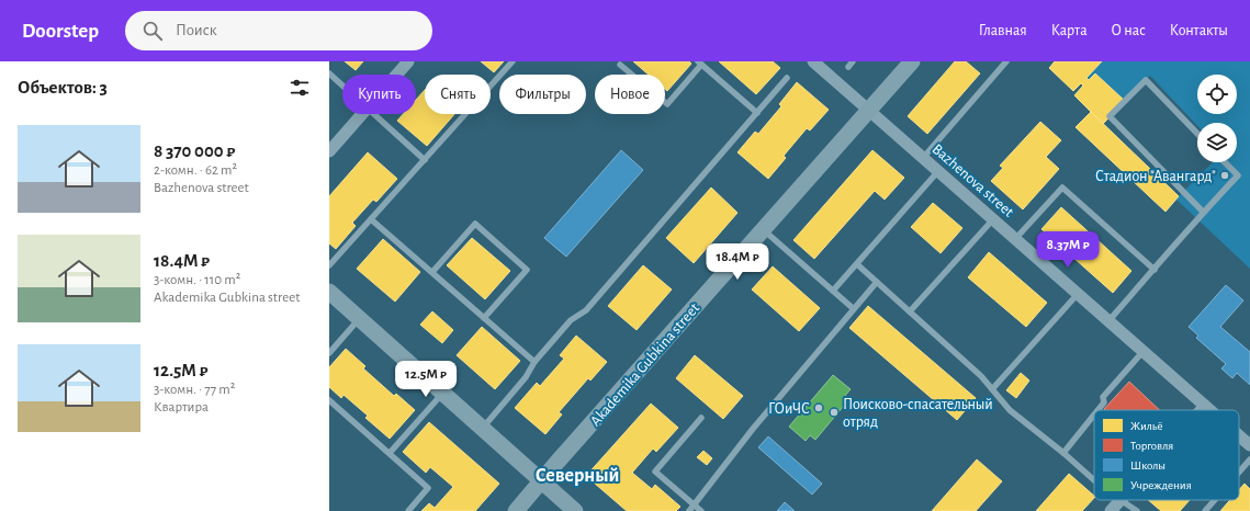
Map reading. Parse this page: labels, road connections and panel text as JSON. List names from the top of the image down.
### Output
{
  "streets": {
    "street": ["Bazhenova street", "Akademika Gubkina street"]
  },
  "crossings": [
    ["Bazhenova street", "Akademika Gubkina street"]
  ],
  "districts": ["Северный"],
  "places": ["Стадион \"Авангард\"", "ГОиЧС", "Поисково-спасательный отряд"],
  "legend": [
    "Жильё",
    "Торговля",
    "Школы",
    "Учреждения"
  ],
  "page": {
    "header": "Doorstep",
    "search": "Поиск",
    "nav": [
      "Главная",
      "Карта",
      "О нас",
      "Контакты"
    ],
    "heading": "Объектов: 3",
    "chip": [
      "Купить",
      "Снять",
      "Фильтры",
      "Новое"
    ],
    "list": [
      {
        "name": "8 370 000 ₽",
        "note": "2-комн. · 62 m² · Bazhenova street"
      },
      {
        "name": "18.4M ₽",
        "note": "3-комн. · 110 m² · Akademika Gubkina street"
      },
      {
        "name": "12.5M ₽",
        "note": "3-комн. · 77 m² · Квартира"
      }
    ],
    "price": ["8.37M ₽", "18.4M ₽", "12.5M ₽"]
  }
}
